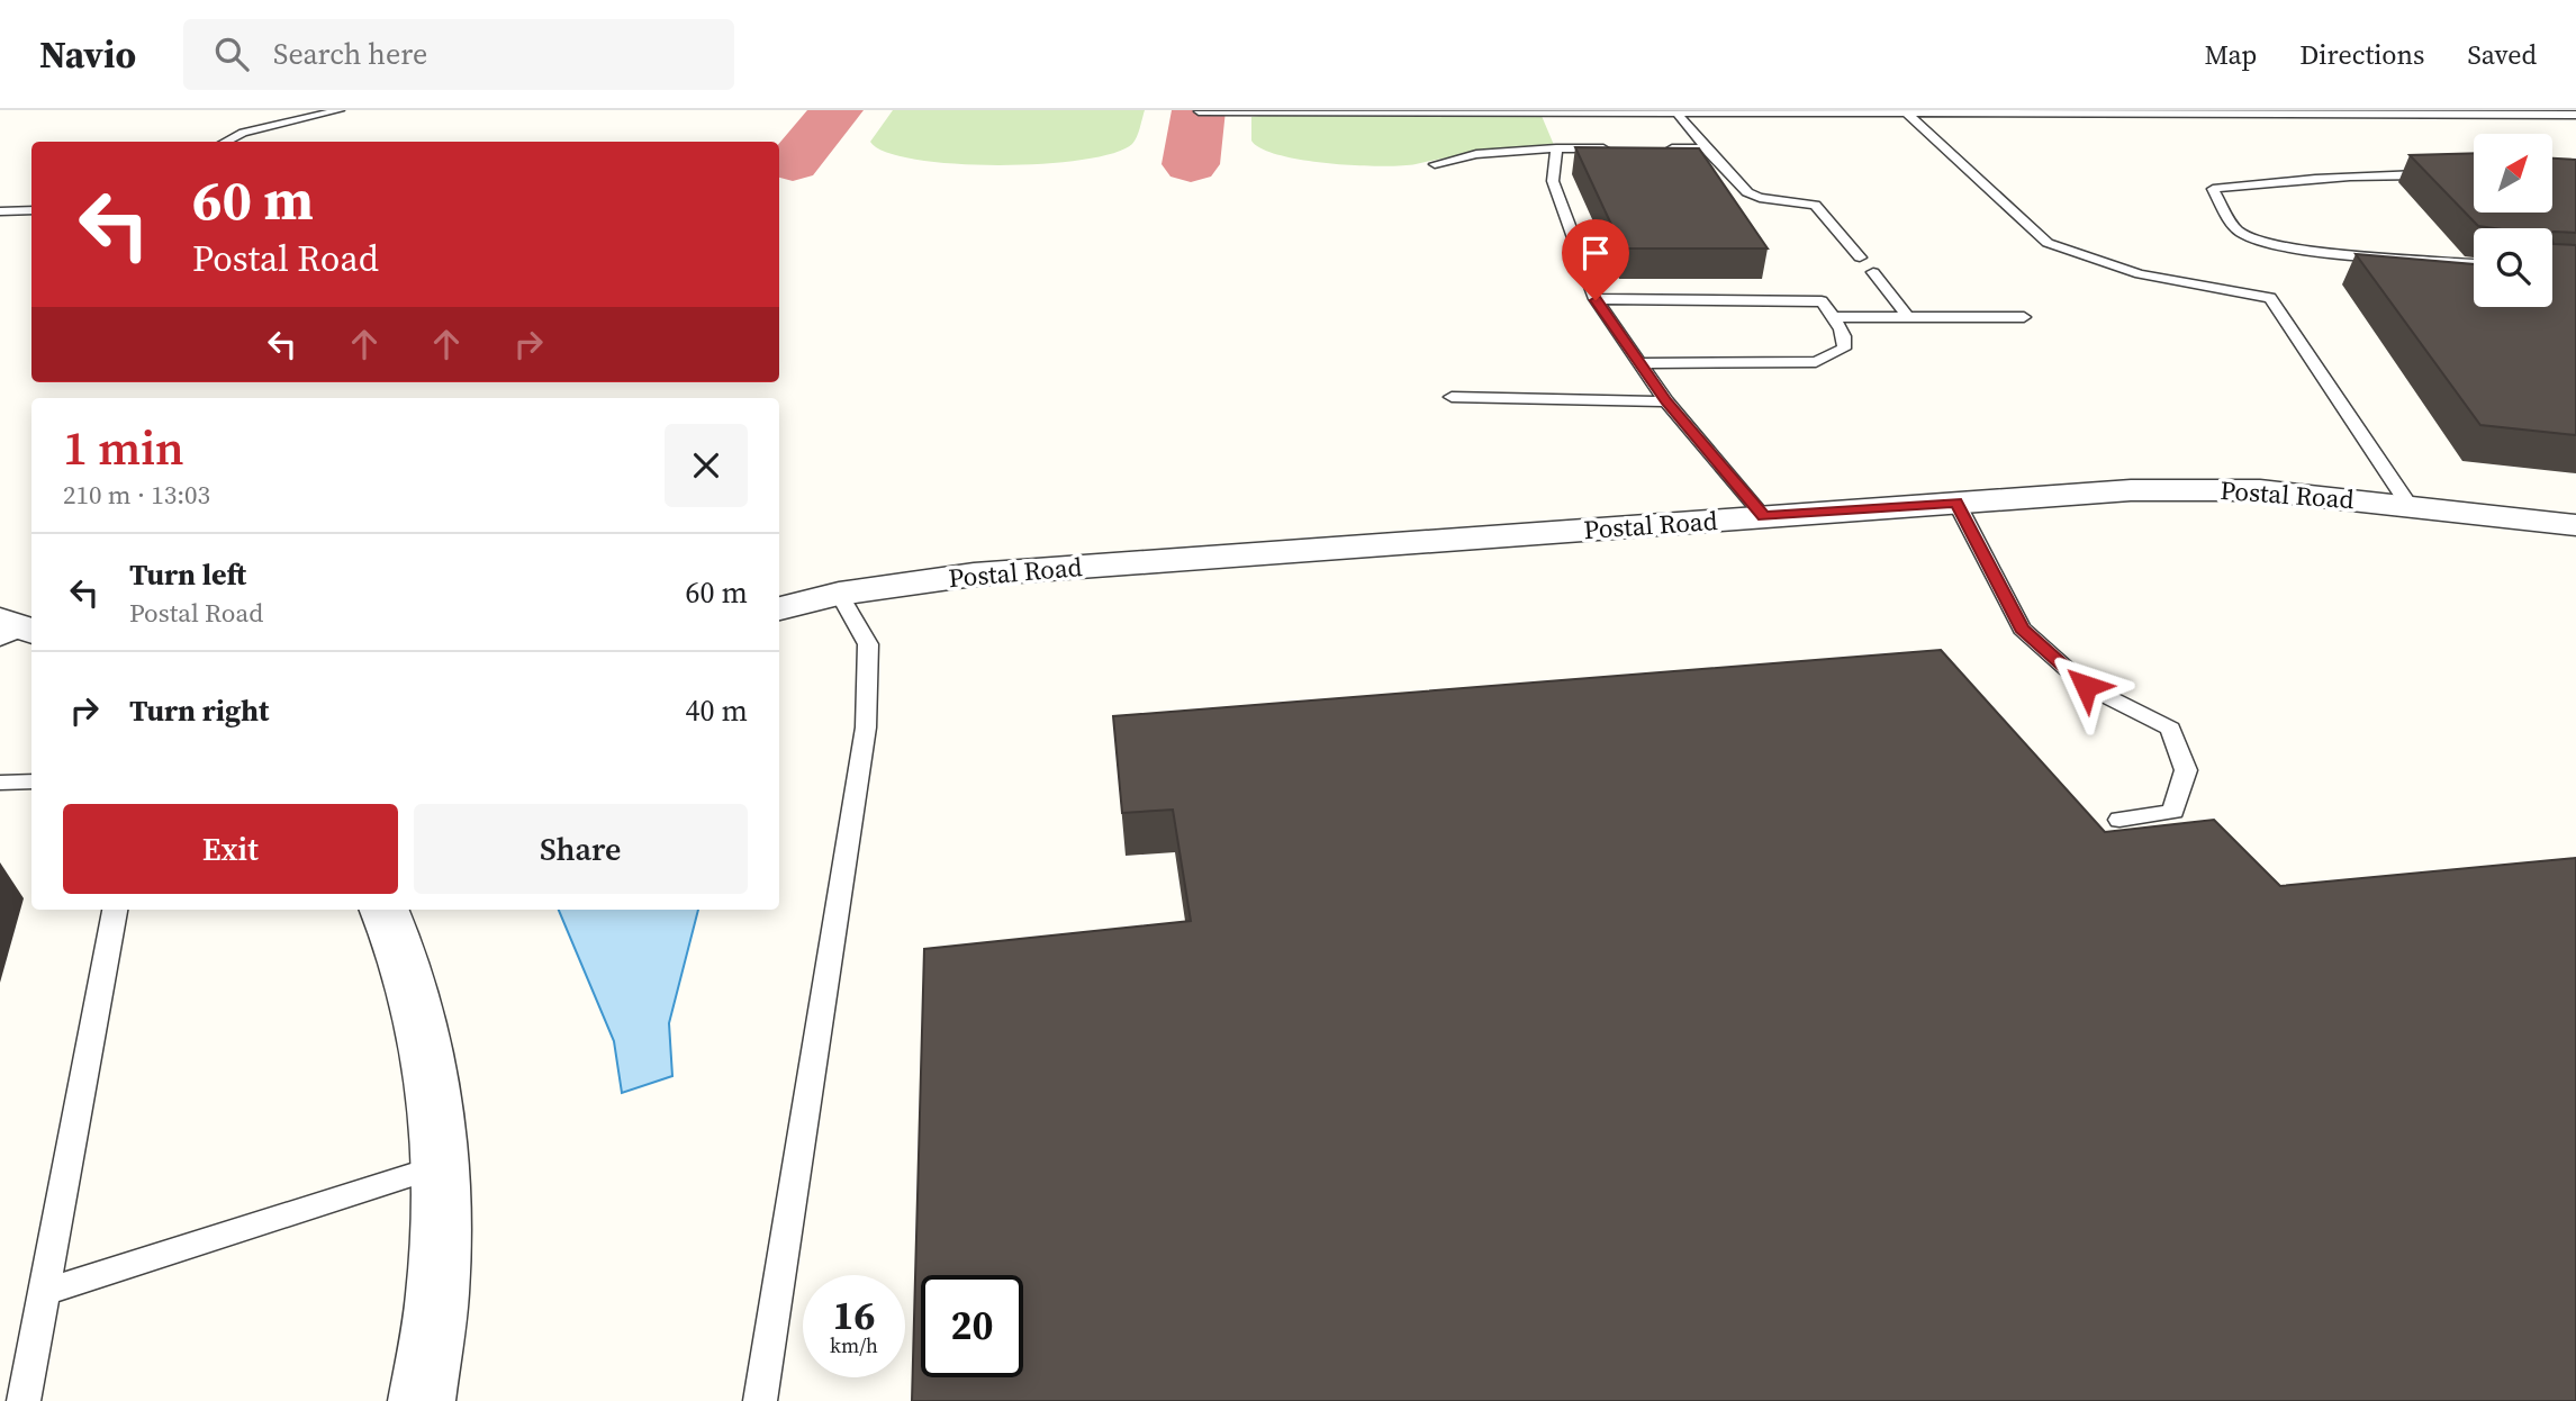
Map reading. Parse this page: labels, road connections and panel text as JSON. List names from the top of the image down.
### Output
{
  "streets": {
    "street": ["Postal Road"]
  },
  "north": "top right",
  "page": {
    "header": "Navio",
    "search": "Search here",
    "nav": ["Map", "Directions", "Saved"],
    "turn": ["60 m", "Postal Road"],
    "heading": ["1 min", "210 m · 13:03"],
    "list": [
      {
        "name": "Turn left",
        "note": "Postal Road",
        "value": "60 m"
      },
      {
        "name": "Turn right",
        "value": "40 m"
      }
    ],
    "buttons": ["Exit", "Share"],
    "speed": "16 km/h",
    "limit": "20"
  }
}
